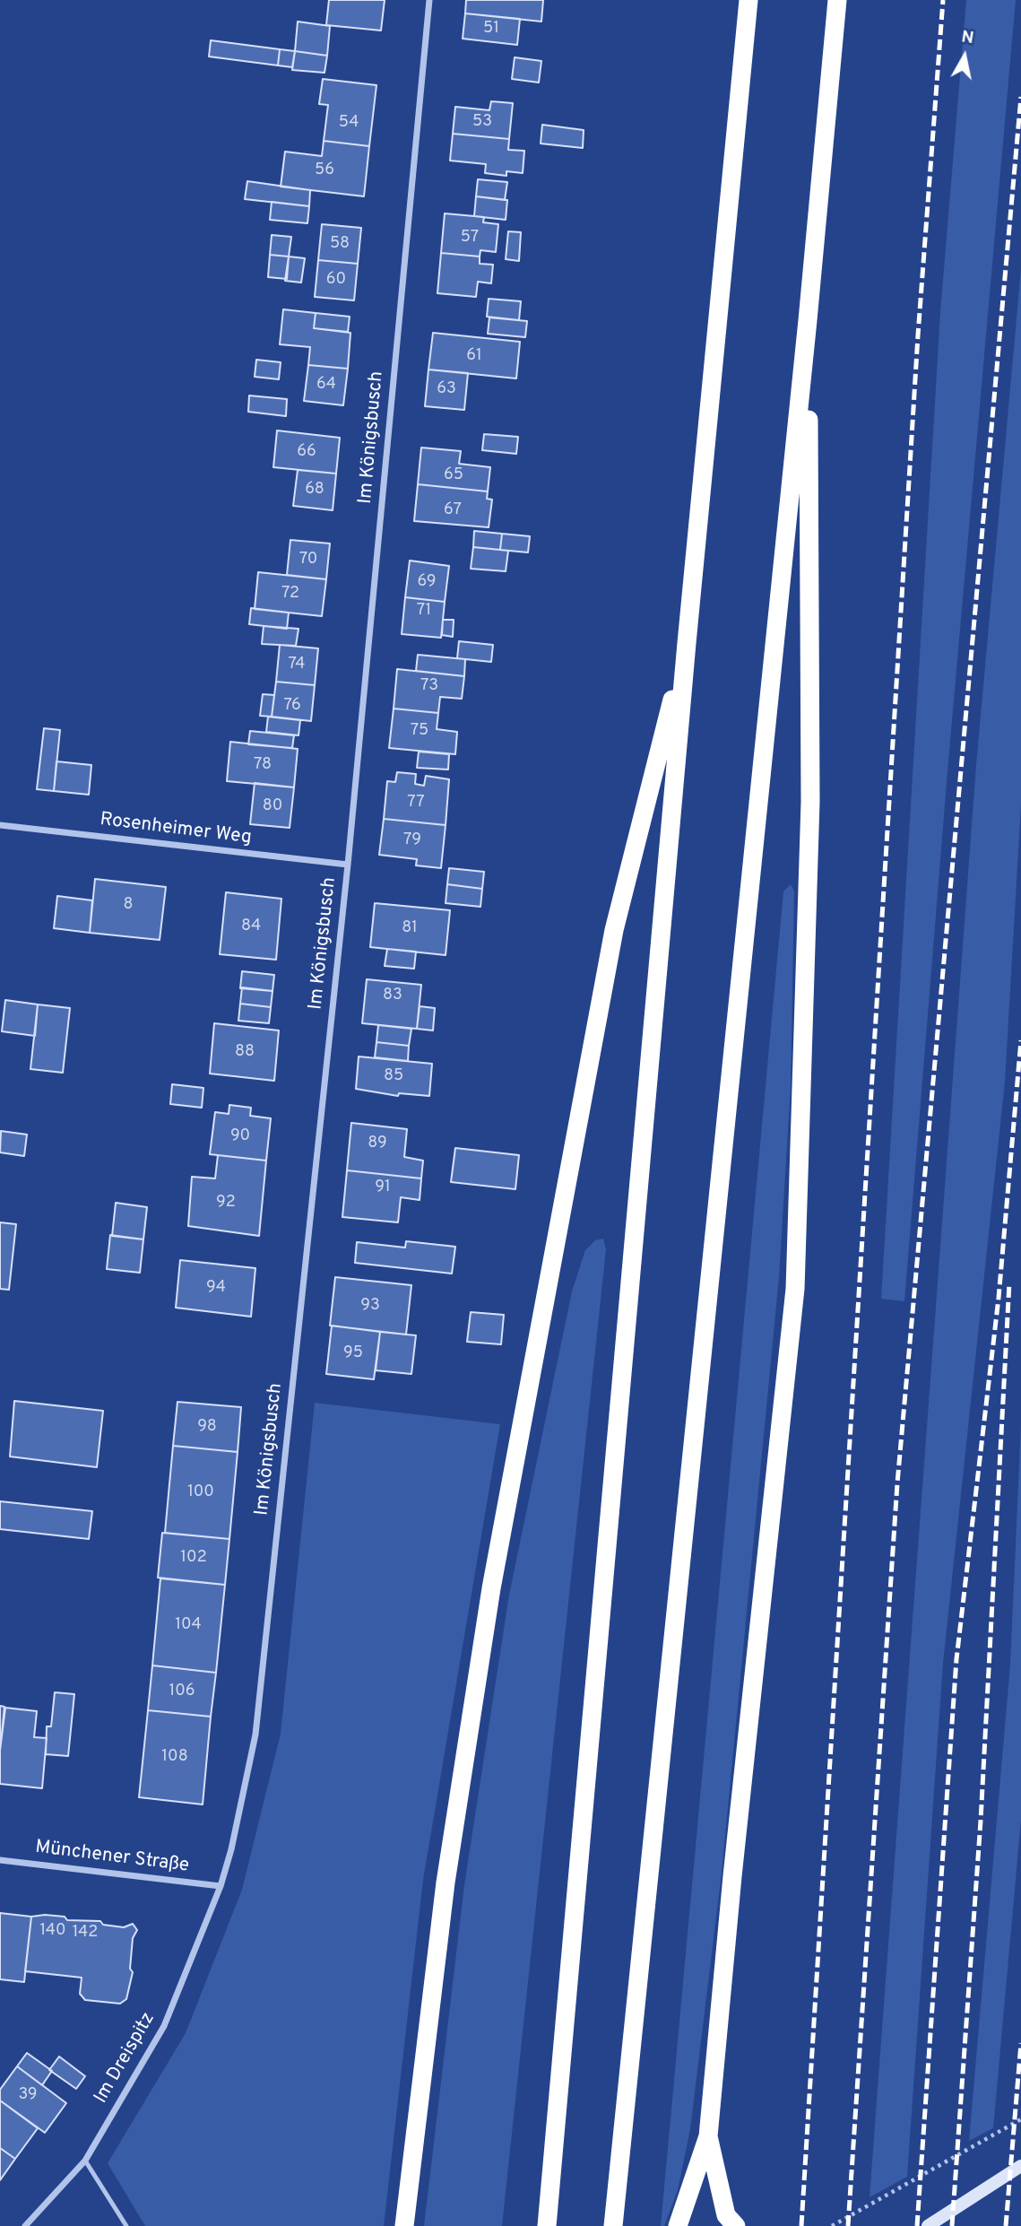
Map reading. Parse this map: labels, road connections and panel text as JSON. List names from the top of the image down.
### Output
{
  "streets": {
    "street": [
      "Im Königsbusch",
      "Rosenheimer Weg",
      "Münchener Straße",
      "Im Dreispitz"
    ]
  },
  "crossings": [
    ["Im Königsbusch", "Rosenheimer Weg"],
    ["Im Königsbusch", "Münchener Straße"],
    ["Im Königsbusch", "Im Dreispitz"],
    ["Münchener Straße", "Im Dreispitz"]
  ],
  "house_numbers": [
    "51",
    "53",
    "54",
    "56",
    "57",
    "58",
    "60",
    "61",
    "64",
    "63",
    "66",
    "65",
    "68",
    "67",
    "70",
    "69",
    "72",
    "71",
    "74",
    "73",
    "76",
    "75",
    "78",
    "77",
    "80",
    "79",
    "8",
    "84",
    "81",
    "83",
    "88",
    "85",
    "90",
    "89",
    "91",
    "92",
    "94",
    "93",
    "95",
    "98",
    "100",
    "102",
    "104",
    "106",
    "108",
    "140",
    "142",
    "39"
  ],
  "north": "top"
}
